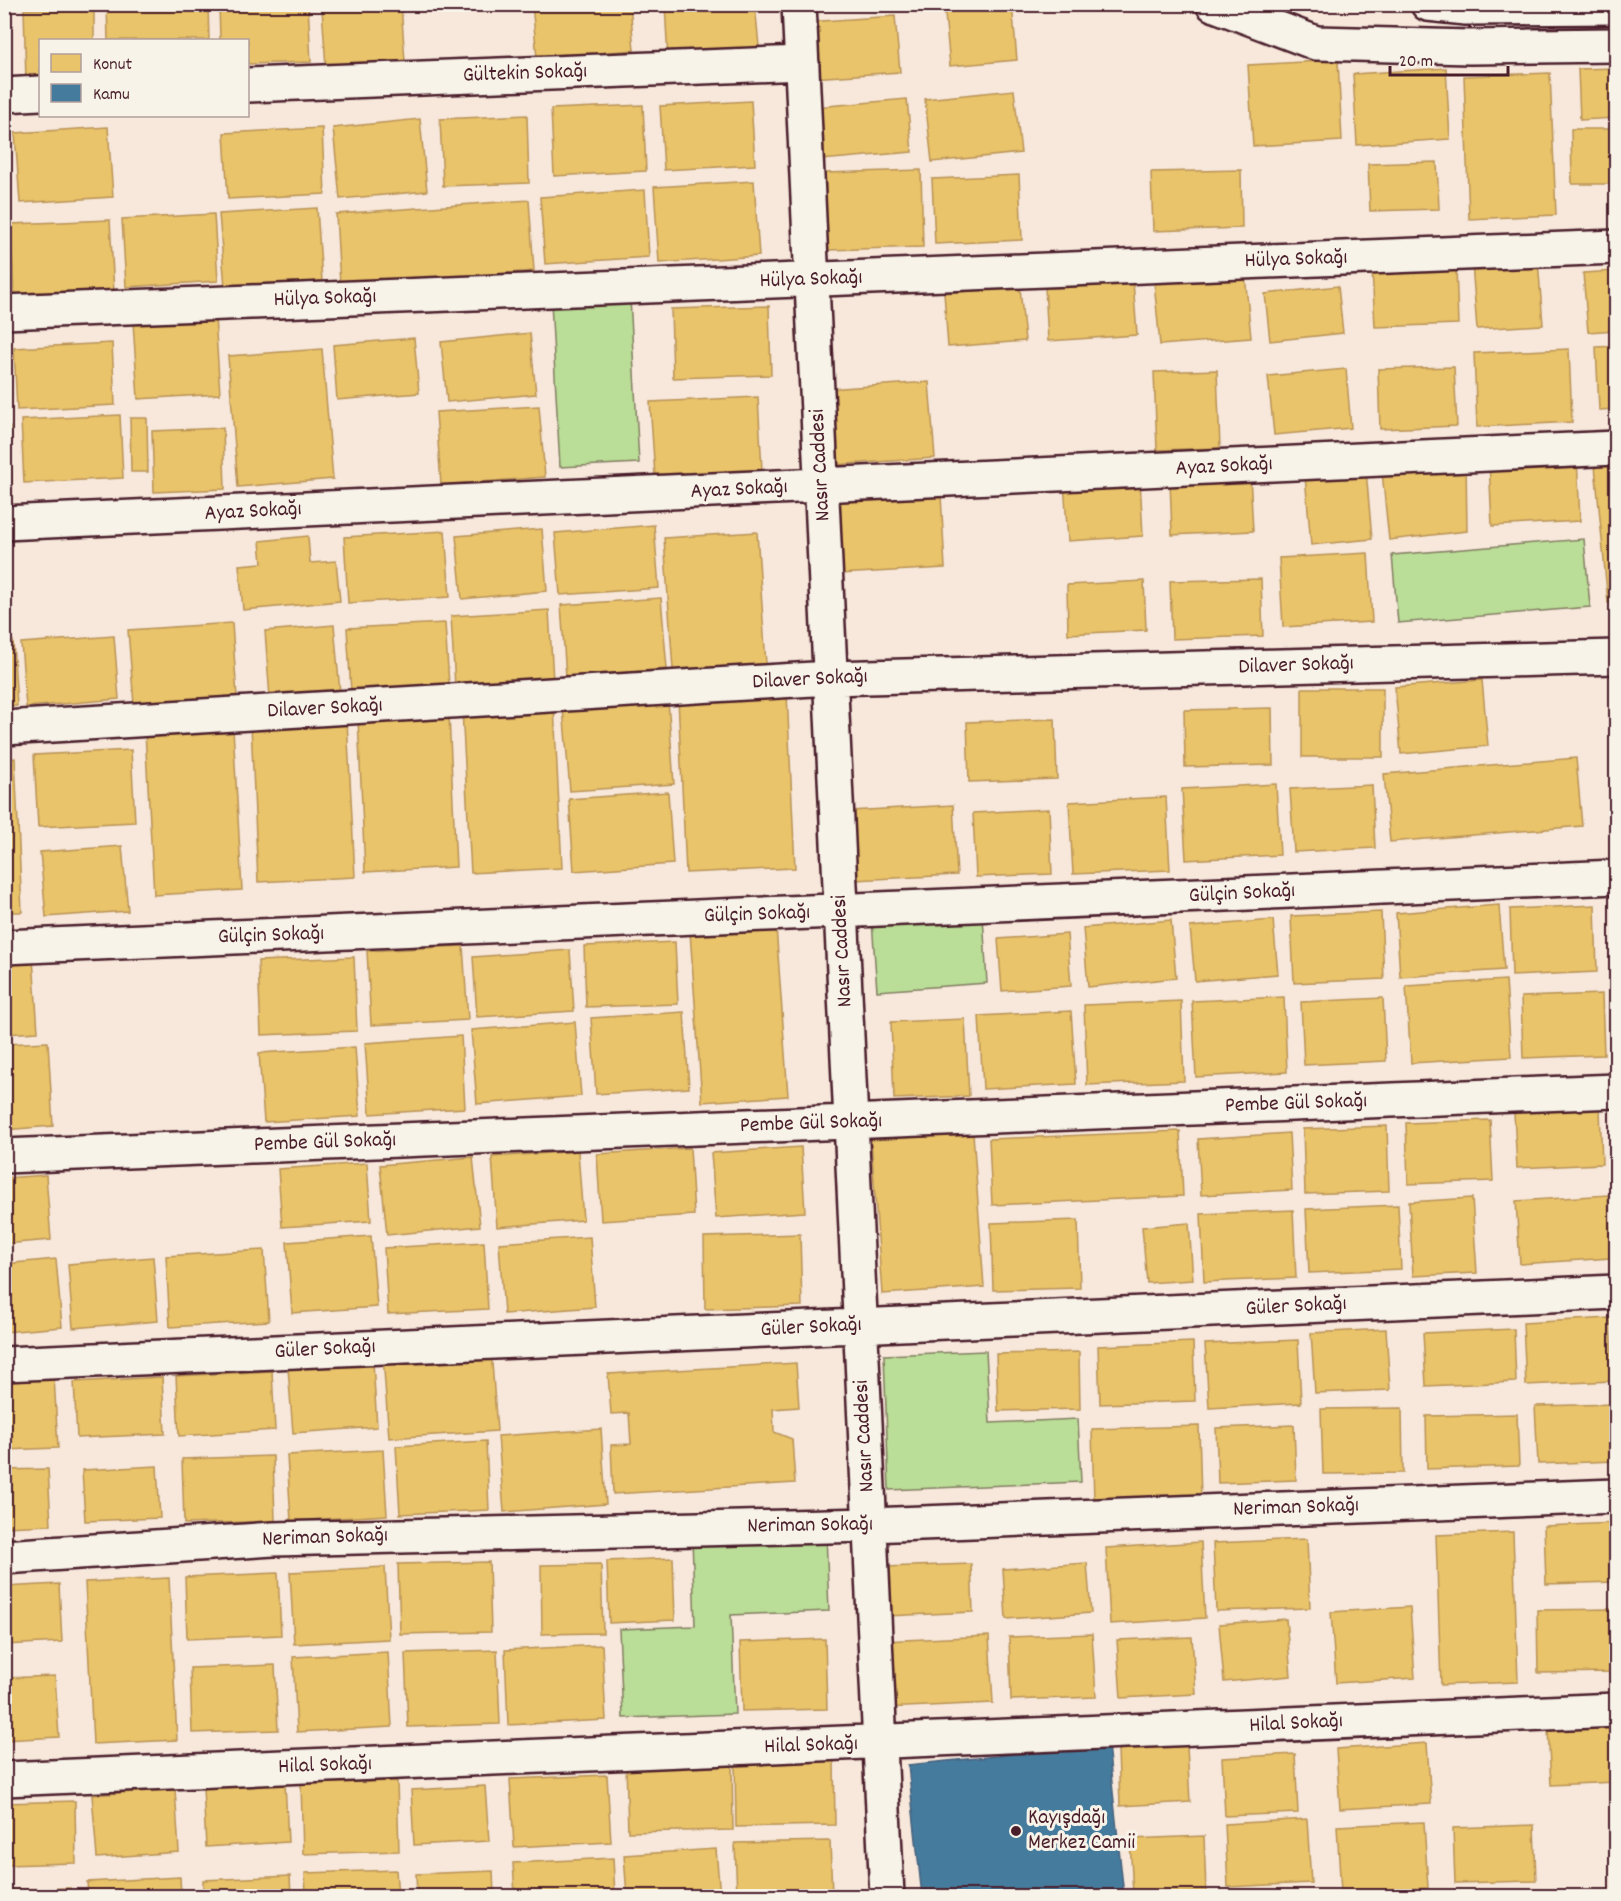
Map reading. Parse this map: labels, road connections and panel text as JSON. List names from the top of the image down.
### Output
{
  "streets": {
    "street": [
      "Gültekin Sokağı",
      "Hülya Sokağı",
      "Nasır Caddesi",
      "Ayaz Sokağı",
      "Dilaver Sokağı",
      "Gülçin Sokağı",
      "Pembe Gül Sokağı",
      "Güler Sokağı",
      "Neriman Sokağı",
      "Hilal Sokağı"
    ]
  },
  "crossings": [
    ["Gültekin Sokağı", "Nasır Caddesi"],
    ["Hülya Sokağı", "Nasır Caddesi"],
    ["Nasır Caddesi", "Ayaz Sokağı"],
    ["Nasır Caddesi", "Dilaver Sokağı"],
    ["Nasır Caddesi", "Gülçin Sokağı"],
    ["Nasır Caddesi", "Pembe Gül Sokağı"],
    ["Nasır Caddesi", "Güler Sokağı"],
    ["Nasır Caddesi", "Neriman Sokağı"],
    ["Nasır Caddesi", "Hilal Sokağı"]
  ],
  "places": ["Kayışdağı Merkez Camii"],
  "legend": ["Konut", "Kamu"],
  "scale_bar": "20 m"
}
